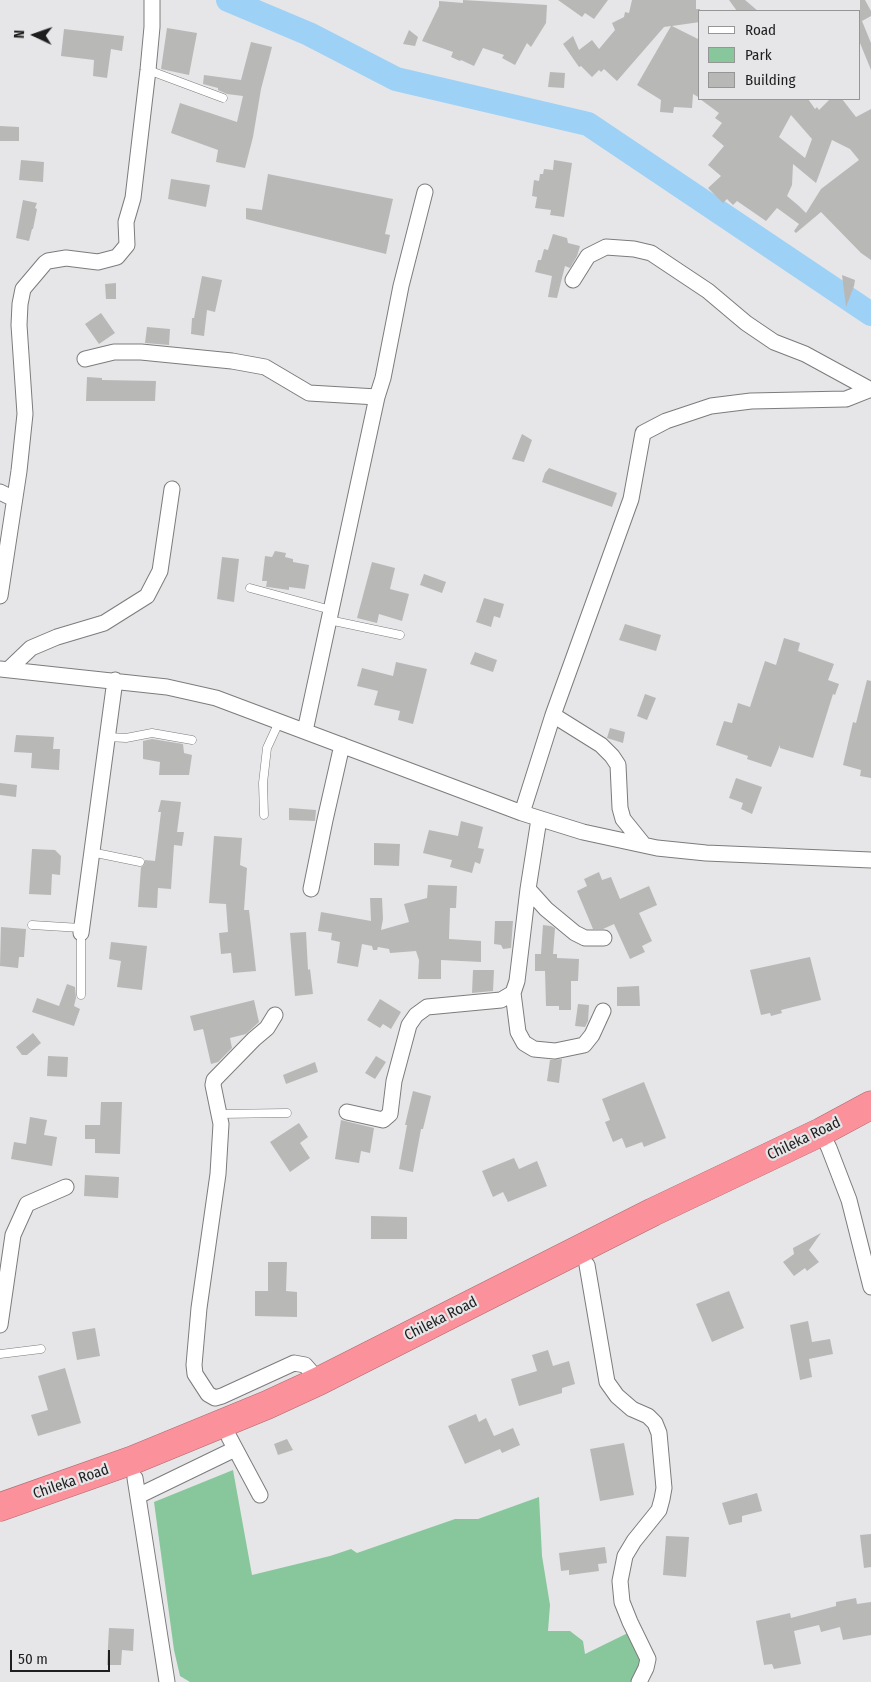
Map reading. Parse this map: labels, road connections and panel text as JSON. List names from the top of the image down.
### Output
{
  "streets": {
    "highway": ["Chileka Road"]
  },
  "legend": ["Road", "Park", "Building"],
  "scale_bar": "50 m",
  "north": "left"
}
